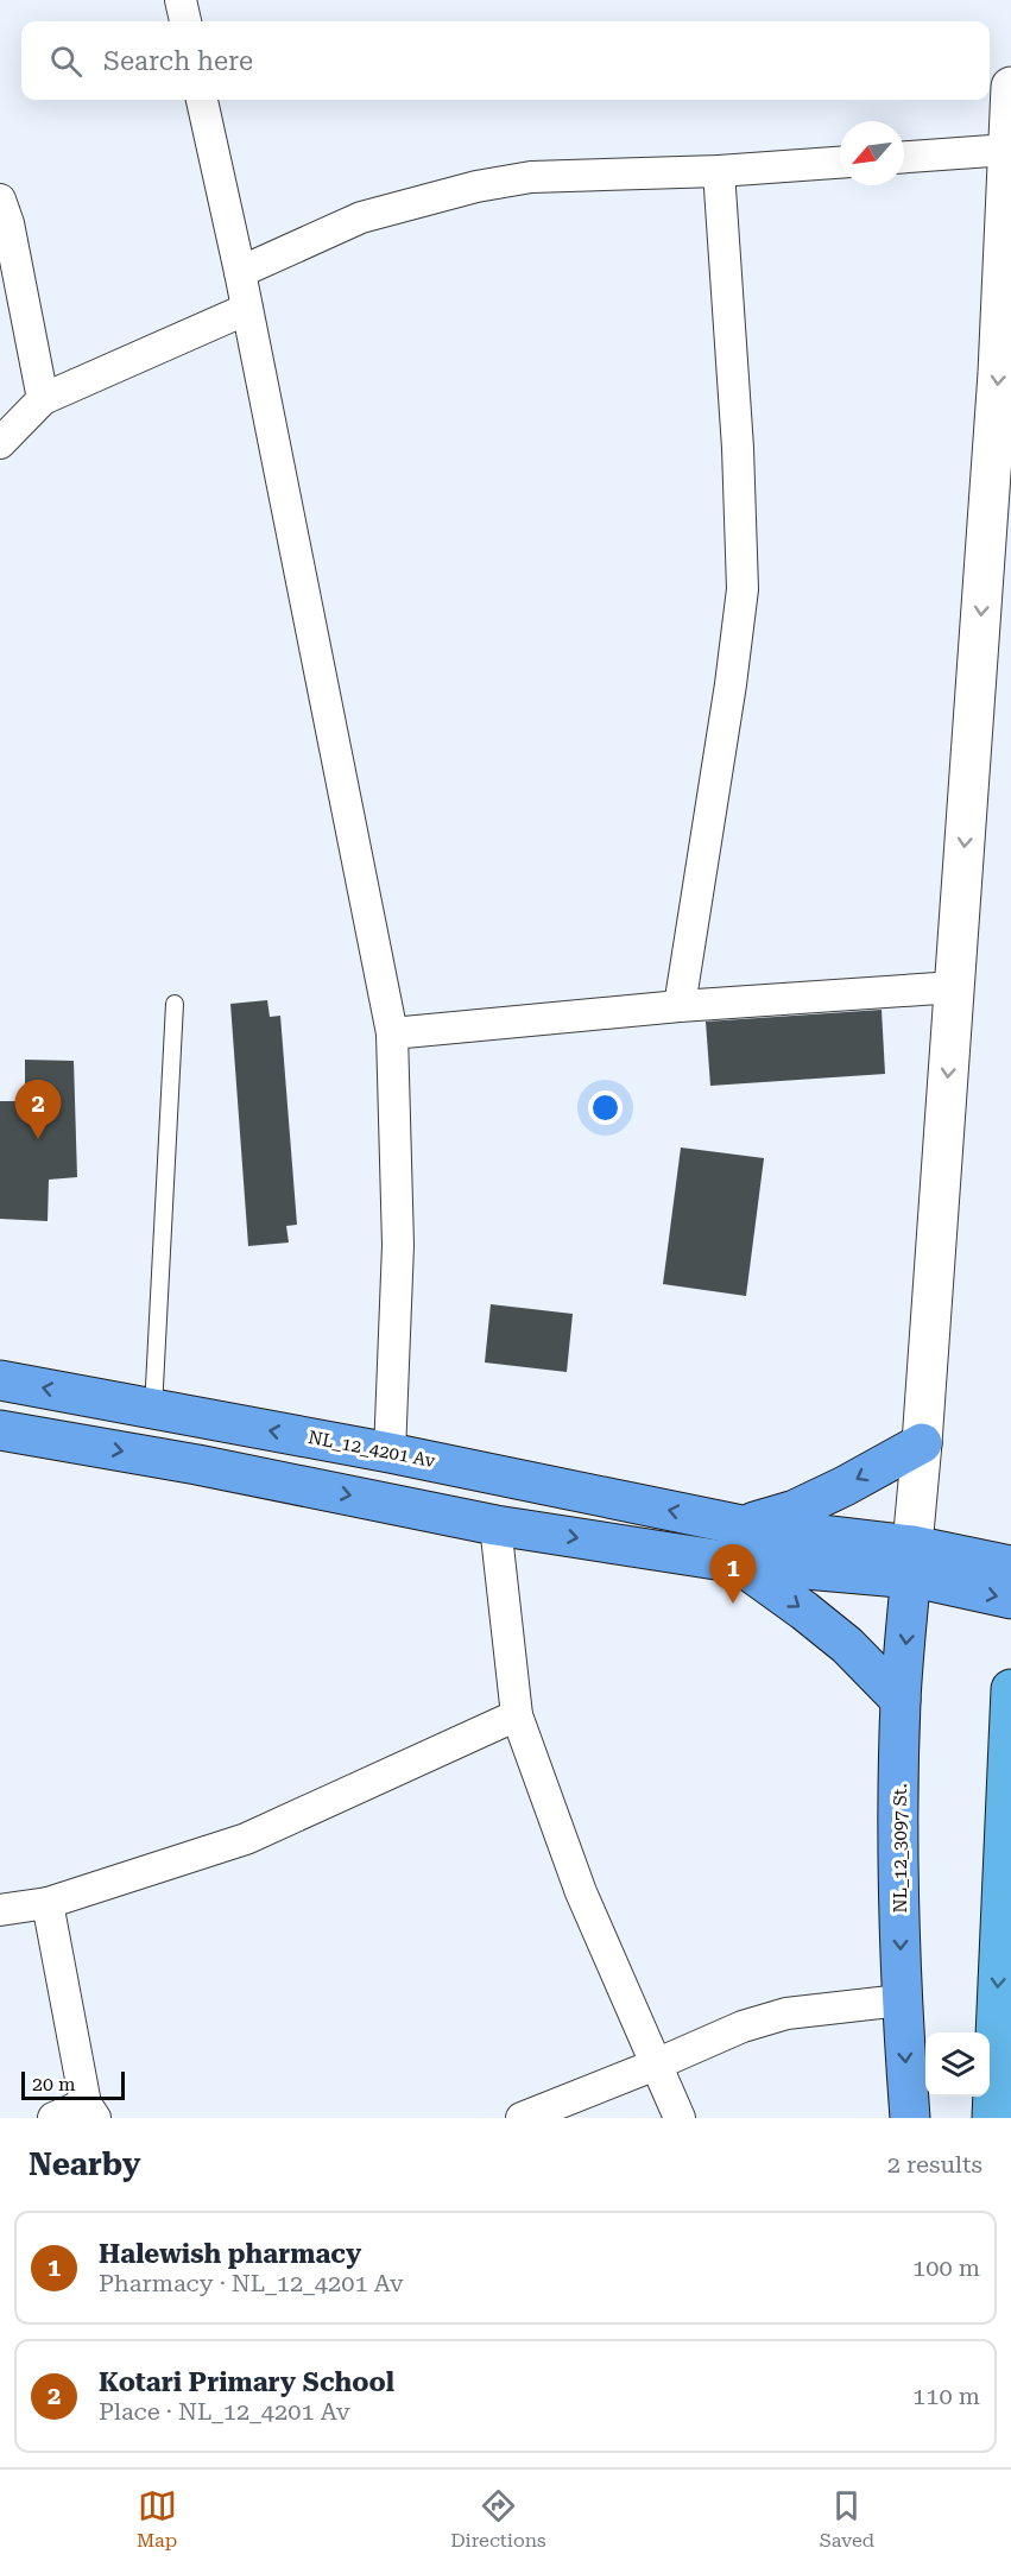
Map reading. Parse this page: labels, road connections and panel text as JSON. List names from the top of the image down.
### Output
{
  "streets": {
    "main road": ["NL_12_4201 Av", "NL_12_3097 St."]
  },
  "one_way": ["NL_12_3097 St."],
  "scale_bar": "20 m",
  "north": "bottom left",
  "page": {
    "search": "Search here",
    "pins": ["2", "1"],
    "scale": "20 m",
    "heading": ["Nearby", "2 results"],
    "list": [
      {
        "mark": "1",
        "name": "Halewish pharmacy",
        "note": "Pharmacy · NL_12_4201 Av",
        "value": "100 m"
      },
      {
        "mark": "2",
        "name": "Kotari Primary School",
        "note": "Place · NL_12_4201 Av",
        "value": "110 m"
      }
    ],
    "nav": ["Map", "Directions", "Saved"]
  }
}
